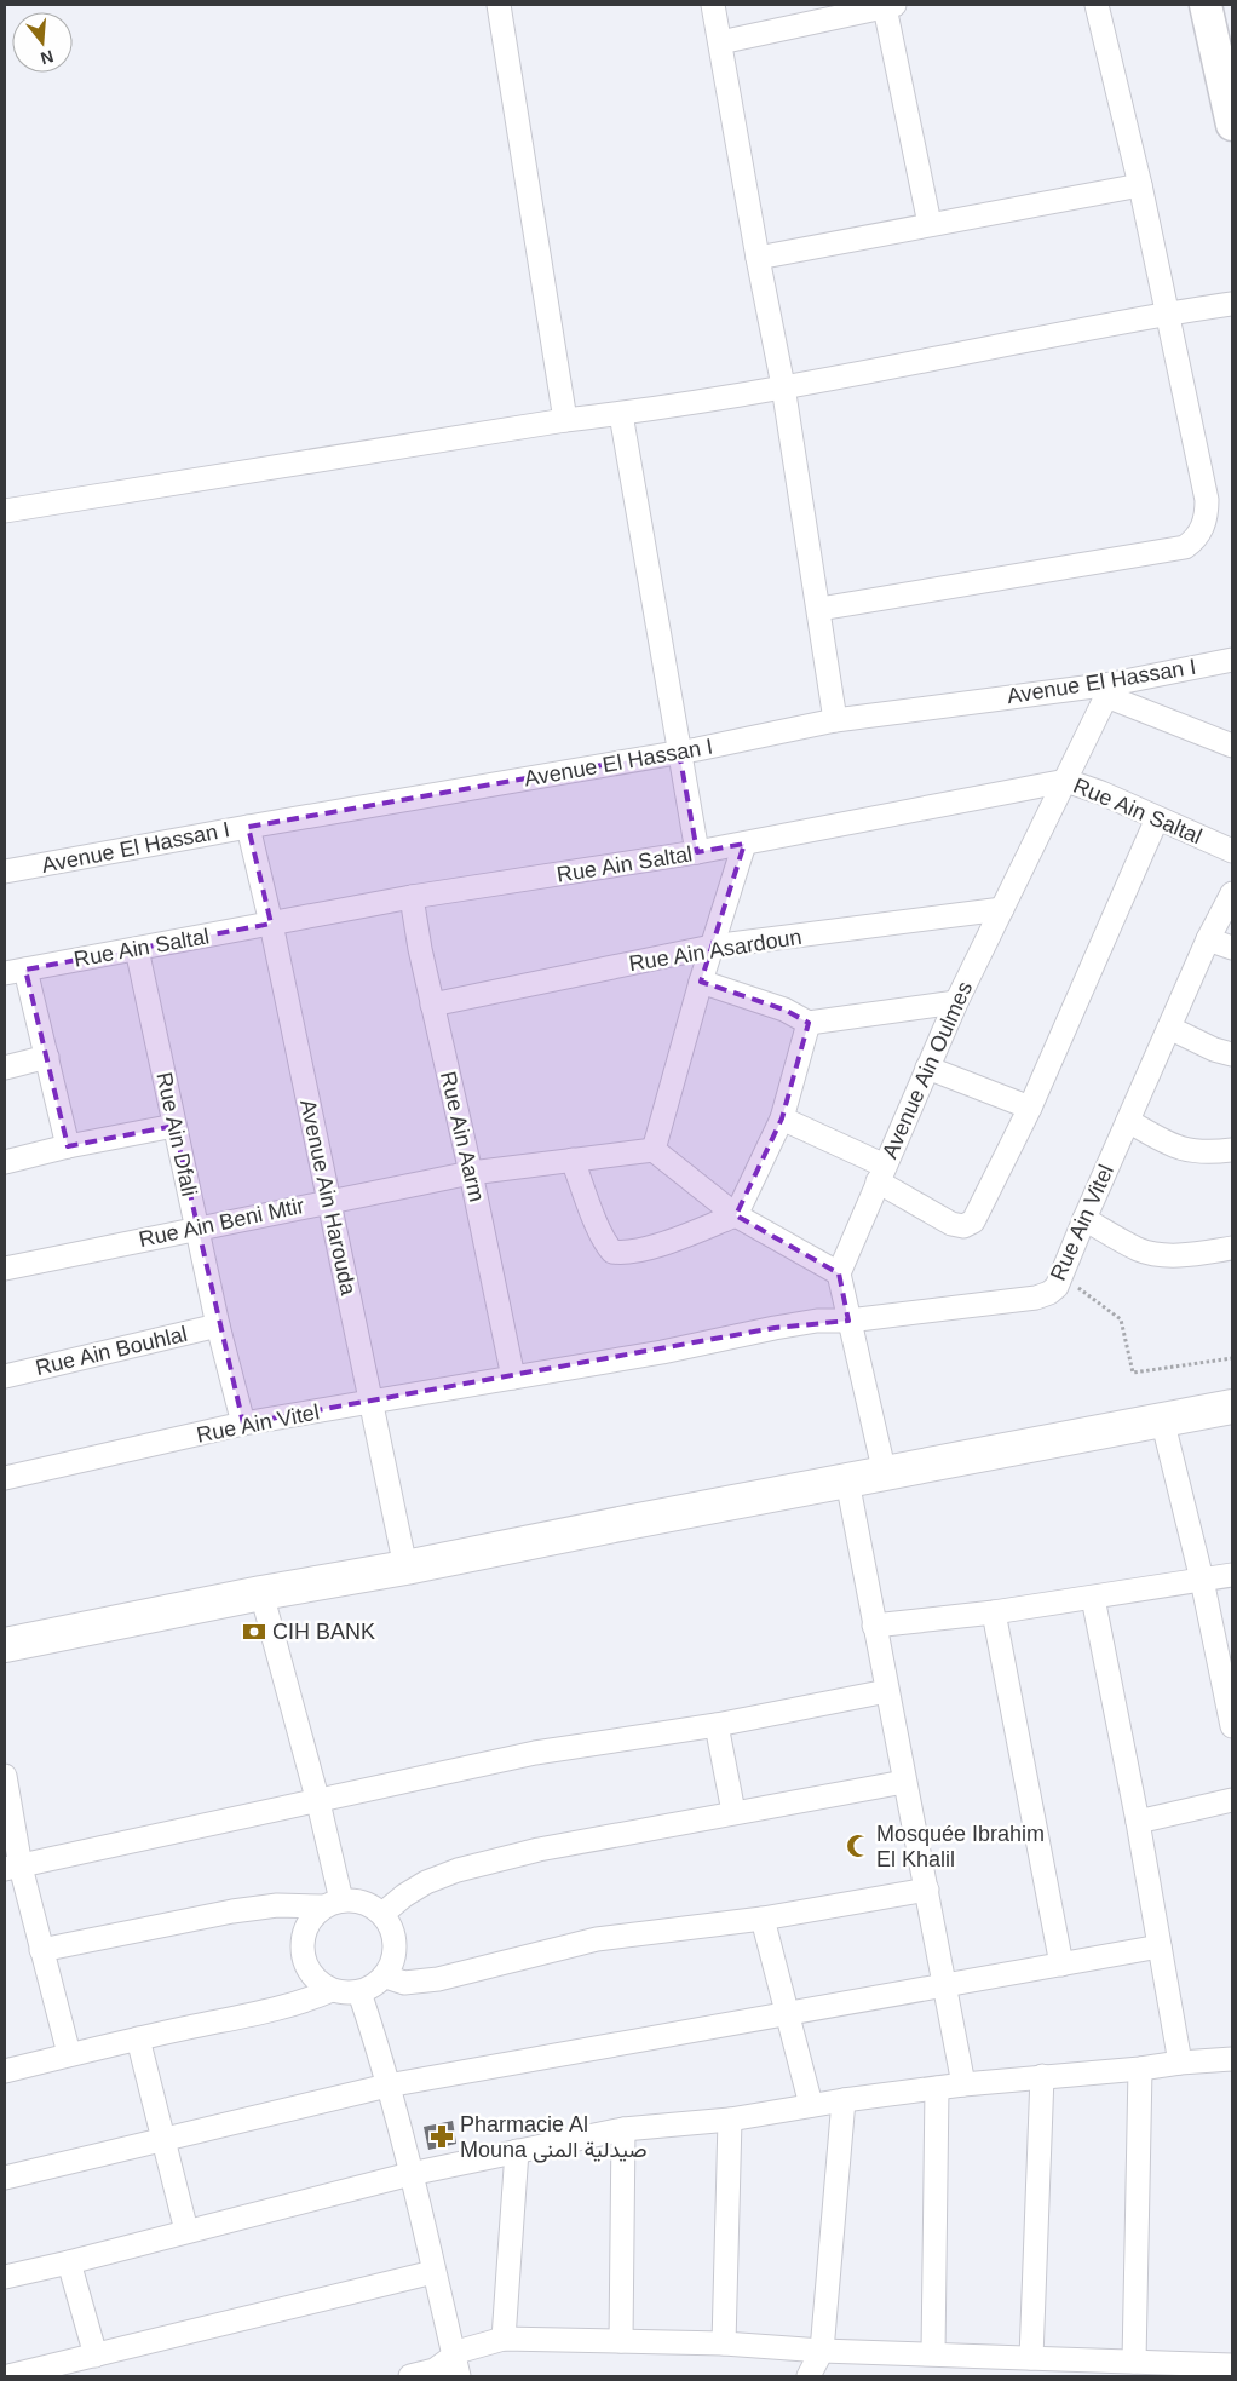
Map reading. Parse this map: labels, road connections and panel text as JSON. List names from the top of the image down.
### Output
{
  "streets": {
    "street": [
      "Avenue El Hassan I",
      "Rue Ain Saltal",
      "Rue Ain Asardoun",
      "Avenue Ain Oulmes",
      "Rue Ain Dfali",
      "Rue Ain Aarm",
      "Avenue Ain Harouda",
      "Rue Ain Beni Mtir",
      "Rue Ain Vitel",
      "Rue Ain Bouhlal"
    ]
  },
  "crossings": [
    ["Avenue El Hassan I", "Avenue Ain Oulmes"],
    ["Avenue El Hassan I", "Avenue Ain Harouda"],
    ["Rue Ain Saltal", "Avenue Ain Oulmes"],
    ["Rue Ain Saltal", "Rue Ain Dfali"],
    ["Rue Ain Saltal", "Rue Ain Aarm"],
    ["Rue Ain Saltal", "Avenue Ain Harouda"],
    ["Rue Ain Asardoun", "Avenue Ain Oulmes"],
    ["Rue Ain Asardoun", "Rue Ain Aarm"],
    ["Rue Ain Dfali", "Rue Ain Beni Mtir"],
    ["Rue Ain Dfali", "Rue Ain Vitel"],
    ["Rue Ain Dfali", "Rue Ain Bouhlal"],
    ["Rue Ain Aarm", "Rue Ain Beni Mtir"],
    ["Rue Ain Aarm", "Rue Ain Vitel"],
    ["Avenue Ain Harouda", "Rue Ain Beni Mtir"],
    ["Avenue Ain Harouda", "Rue Ain Vitel"]
  ],
  "places": {
    "bank": ["CIH BANK"],
    "mosque": ["Mosquée Ibrahim El Khalil"],
    "pharmacy": ["Pharmacie Al Mouna صيدلية المنى"]
  },
  "north": "bottom"
}
